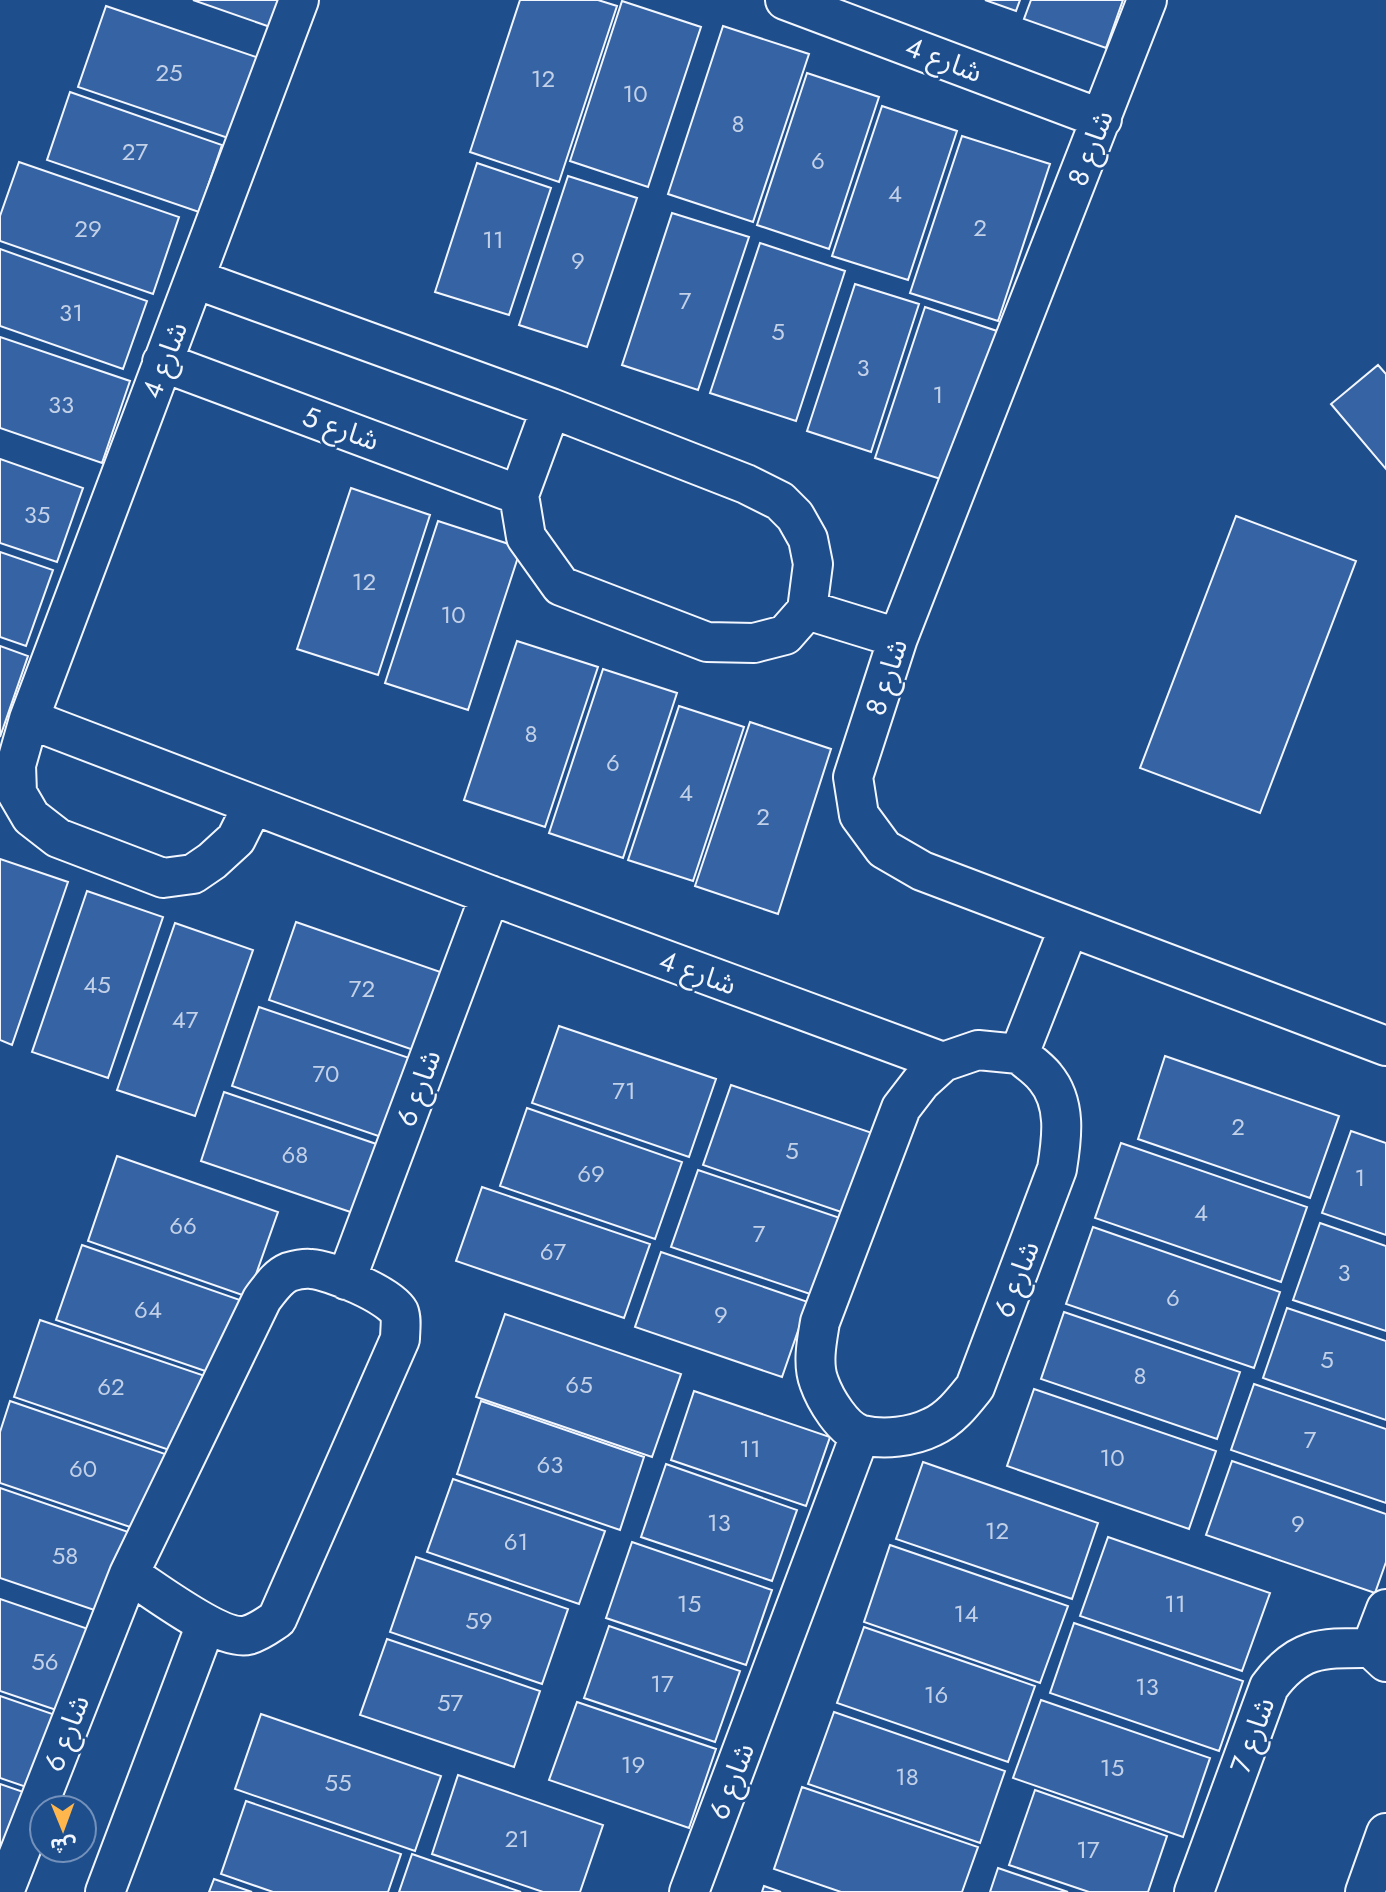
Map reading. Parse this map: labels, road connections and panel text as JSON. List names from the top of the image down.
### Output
{
  "streets": {
    "street": [
      "شارع 4",
      "شارع 8",
      "شارع 5",
      "شارع 6",
      "شارع 7"
    ]
  },
  "crossings": [
    ["شارع 4", "شارع 8"],
    ["شارع 4", "شارع 5"],
    ["شارع 4", "شارع 6"]
  ],
  "house_numbers": [
    "25",
    "12",
    "10",
    "8",
    "27",
    "6",
    "4",
    "2",
    "29",
    "11",
    "9",
    "7",
    "31",
    "5",
    "3",
    "1",
    "33",
    "35",
    "12",
    "10",
    "8",
    "6",
    "4",
    "2",
    "45",
    "72",
    "47",
    "70",
    "71",
    "2",
    "5",
    "68",
    "69",
    "1",
    "4",
    "66",
    "7",
    "67",
    "3",
    "6",
    "64",
    "9",
    "5",
    "8",
    "65",
    "62",
    "7",
    "11",
    "10",
    "63",
    "60",
    "13",
    "9",
    "12",
    "61",
    "58",
    "15",
    "11",
    "14",
    "59",
    "56",
    "17",
    "13",
    "16",
    "57",
    "19",
    "15",
    "18",
    "55",
    "21",
    "17"
  ],
  "north": "bottom"
}
